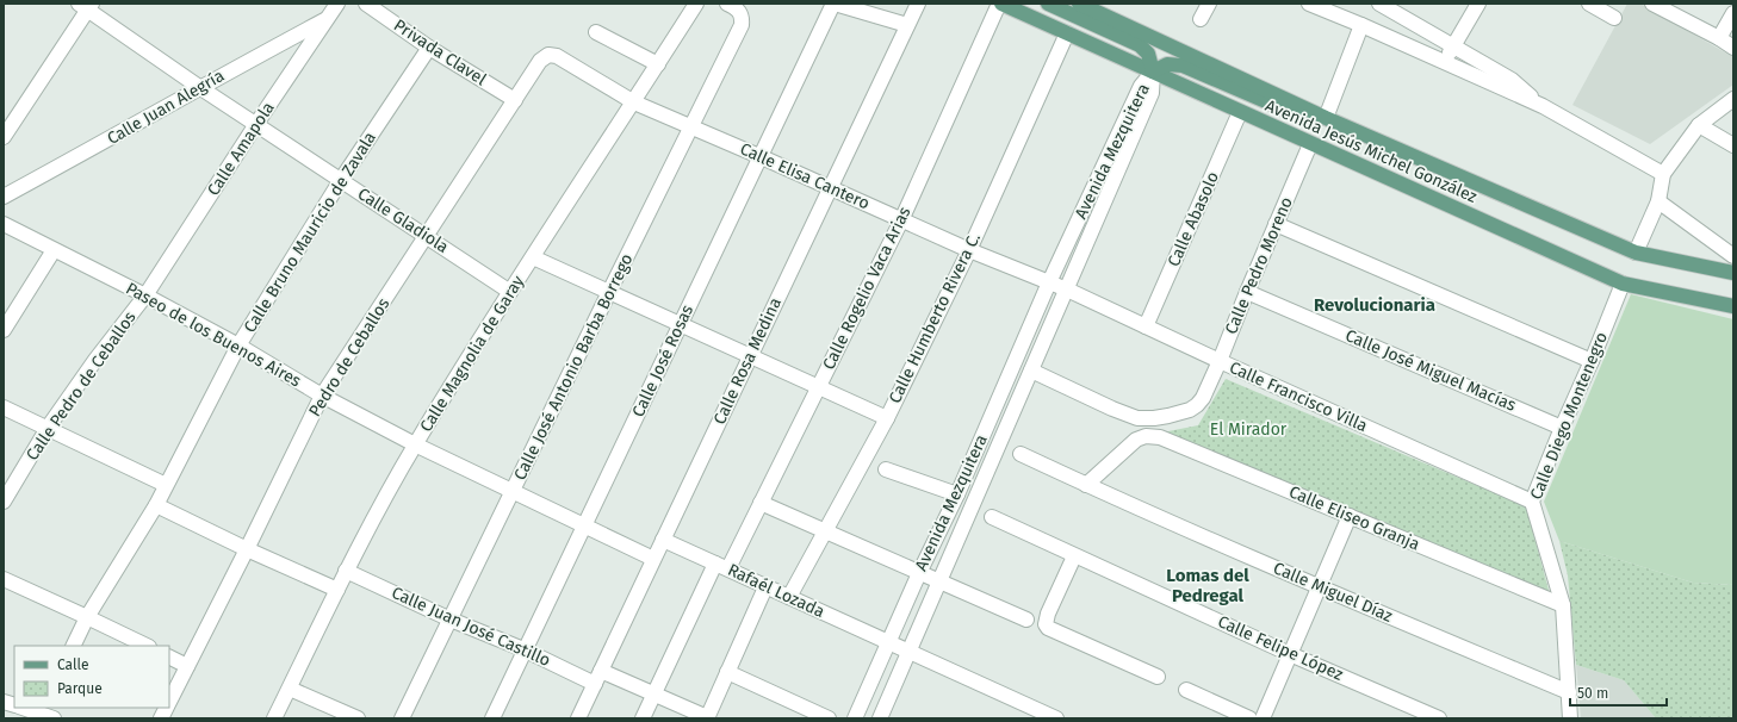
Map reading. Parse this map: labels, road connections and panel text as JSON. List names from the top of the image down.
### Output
{
  "streets": {
    "main road": ["Avenida Jesús Michel González"],
    "street": [
      "Privada Clavel",
      "Calle Juan Alegría",
      "Calle Amapola",
      "Avenida Mezquitera",
      "Calle Elisa Cantero",
      "Calle Abasolo",
      "Calle Gladiola",
      "Calle Bruno Mauricio de Zavala",
      "Calle Pedro Moreno",
      "Calle Rogelio Vaca Arias",
      "Calle Humberto Rivera C.",
      "Paseo de los Buenos Aires",
      "Calle Magnolia de Garay",
      "Pedro de Ceballos",
      "Calle José Rosas",
      "Calle Rosa Medina",
      "Calle José Antonio Barba Borrego",
      "Calle José Miguel Macías",
      "Calle Pedro de Ceballos",
      "Calle Francisco Villa",
      "Calle Diego Montenegro",
      "Calle Eliseo Granja",
      "Rafaél Lozada",
      "Calle Miguel Díaz",
      "Calle Juan José Castillo",
      "Calle Felipe López"
    ]
  },
  "crossings": [
    ["Privada Clavel", "Calle Bruno Mauricio de Zavala"],
    ["Privada Clavel", "Pedro de Ceballos"],
    ["Calle Juan Alegría", "Calle Amapola"],
    ["Calle Juan Alegría", "Calle Gladiola"],
    ["Calle Amapola", "Calle Gladiola"],
    ["Calle Amapola", "Paseo de los Buenos Aires"],
    ["Calle Amapola", "Calle Pedro de Ceballos"],
    ["Avenida Mezquitera", "Avenida Jesús Michel González"],
    ["Avenida Mezquitera", "Calle Elisa Cantero"],
    ["Avenida Mezquitera", "Calle Pedro Moreno"],
    ["Avenida Mezquitera", "Calle Francisco Villa"],
    ["Avenida Mezquitera", "Rafaél Lozada"],
    ["Avenida Jesús Michel González", "Calle Abasolo"],
    ["Avenida Jesús Michel González", "Calle Pedro Moreno"],
    ["Avenida Jesús Michel González", "Calle Rogelio Vaca Arias"],
    ["Avenida Jesús Michel González", "Calle Humberto Rivera C."],
    ["Avenida Jesús Michel González", "Calle Diego Montenegro"],
    ["Calle Elisa Cantero", "Calle Rogelio Vaca Arias"],
    ["Calle Elisa Cantero", "Calle Humberto Rivera C."],
    ["Calle Elisa Cantero", "Calle Magnolia de Garay"],
    ["Calle Elisa Cantero", "Pedro de Ceballos"],
    ["Calle Elisa Cantero", "Calle José Rosas"],
    ["Calle Elisa Cantero", "Calle Rosa Medina"],
    ["Calle Elisa Cantero", "Calle José Antonio Barba Borrego"],
    ["Calle Elisa Cantero", "Calle Francisco Villa"],
    ["Calle Abasolo", "Calle Francisco Villa"],
    ["Calle Gladiola", "Calle Bruno Mauricio de Zavala"],
    ["Calle Gladiola", "Calle Magnolia de Garay"],
    ["Calle Gladiola", "Pedro de Ceballos"],
    ["Calle Bruno Mauricio de Zavala", "Paseo de los Buenos Aires"],
    ["Calle Pedro Moreno", "Calle José Miguel Macías"],
    ["Calle Pedro Moreno", "Calle Francisco Villa"],
    ["Calle Rogelio Vaca Arias", "Rafaél Lozada"],
    ["Calle Rogelio Vaca Arias", "Calle Juan José Castillo"],
    ["Calle Humberto Rivera C.", "Rafaél Lozada"],
    ["Paseo de los Buenos Aires", "Calle Magnolia de Garay"],
    ["Paseo de los Buenos Aires", "Pedro de Ceballos"],
    ["Paseo de los Buenos Aires", "Calle José Rosas"],
    ["Paseo de los Buenos Aires", "Calle Rosa Medina"],
    ["Paseo de los Buenos Aires", "Calle José Antonio Barba Borrego"],
    ["Paseo de los Buenos Aires", "Calle Pedro de Ceballos"],
    ["Calle Magnolia de Garay", "Calle Juan José Castillo"],
    ["Calle José Rosas", "Calle Juan José Castillo"],
    ["Calle Rosa Medina", "Rafaél Lozada"],
    ["Calle Rosa Medina", "Calle Juan José Castillo"],
    ["Calle José Antonio Barba Borrego", "Calle Juan José Castillo"],
    ["Calle José Miguel Macías", "Calle Diego Montenegro"],
    ["Calle Francisco Villa", "Calle Diego Montenegro"],
    ["Calle Diego Montenegro", "Calle Eliseo Granja"],
    ["Calle Diego Montenegro", "Calle Miguel Díaz"],
    ["Calle Eliseo Granja", "Calle Miguel Díaz"]
  ],
  "districts": ["Revolucionaria", "Lomas del Pedregal"],
  "parks": ["El Mirador"],
  "legend": ["Calle", "Parque"],
  "scale_bar": "50 m"
}
